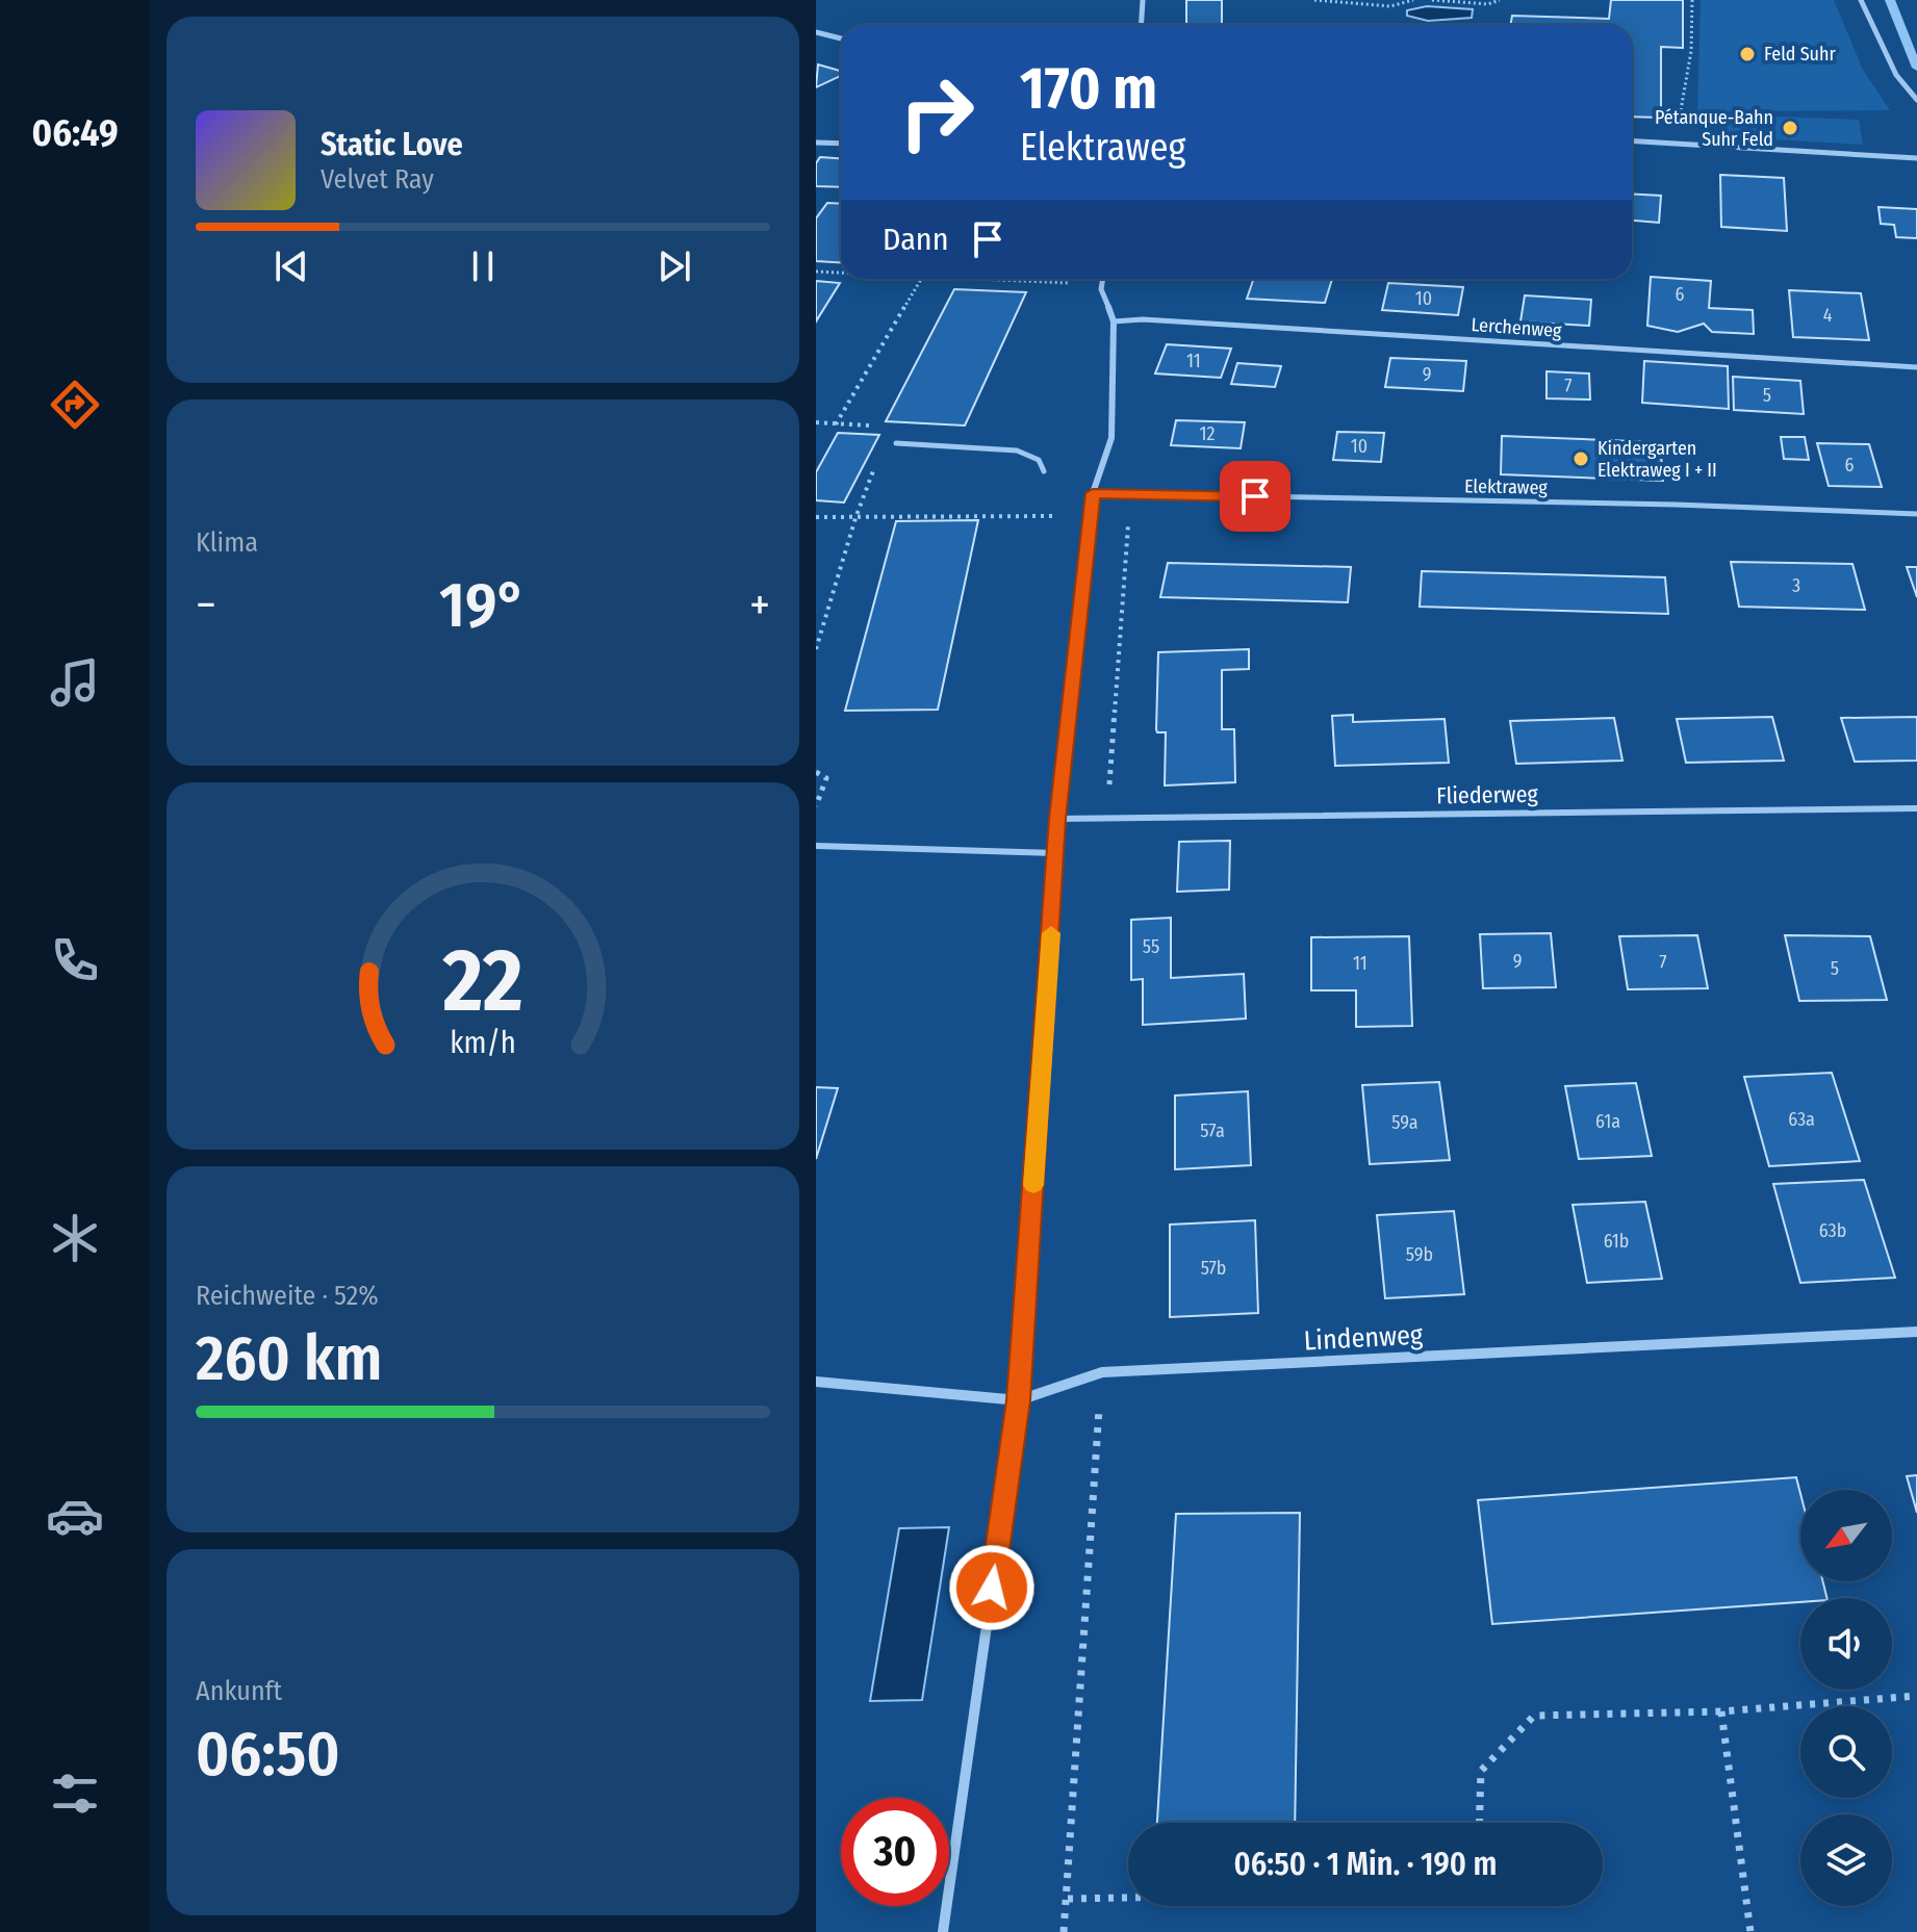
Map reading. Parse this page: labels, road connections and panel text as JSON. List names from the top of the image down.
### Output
{
  "streets": {
    "street": ["Lindenweg"],
    "lane": ["Lerchenweg", "Elektraweg", "Fliederweg"]
  },
  "places": ["Feld Suhr", "Pétanque-Bahn Suhr Feld", "Kindergarten Elektraweg I + II"],
  "house_numbers": [
    "6",
    "10",
    "4",
    "11",
    "9",
    "7",
    "5",
    "12",
    "10",
    "6",
    "3",
    "55",
    "9",
    "7",
    "11",
    "5",
    "63a",
    "61a",
    "59a",
    "57a",
    "63b",
    "61b",
    "59b",
    "57b"
  ],
  "north": "bottom left",
  "page": {
    "tabs": "06:49",
    "turn": ["170 m", "Elektraweg"],
    "song": ["Static Love", "Velvet Ray"],
    "then": "Dann",
    "tile": [
      "Klima",
      ["Reichweite · 52%", "260 km"],
      ["Ankunft", "06:50"]
    ],
    "heat": ["−", "19°", "+"],
    "limit": "30",
    "trip": "06:50 · 1 Min. · 190 m",
    "gauge": ["22", "km/h"]
  }
}
